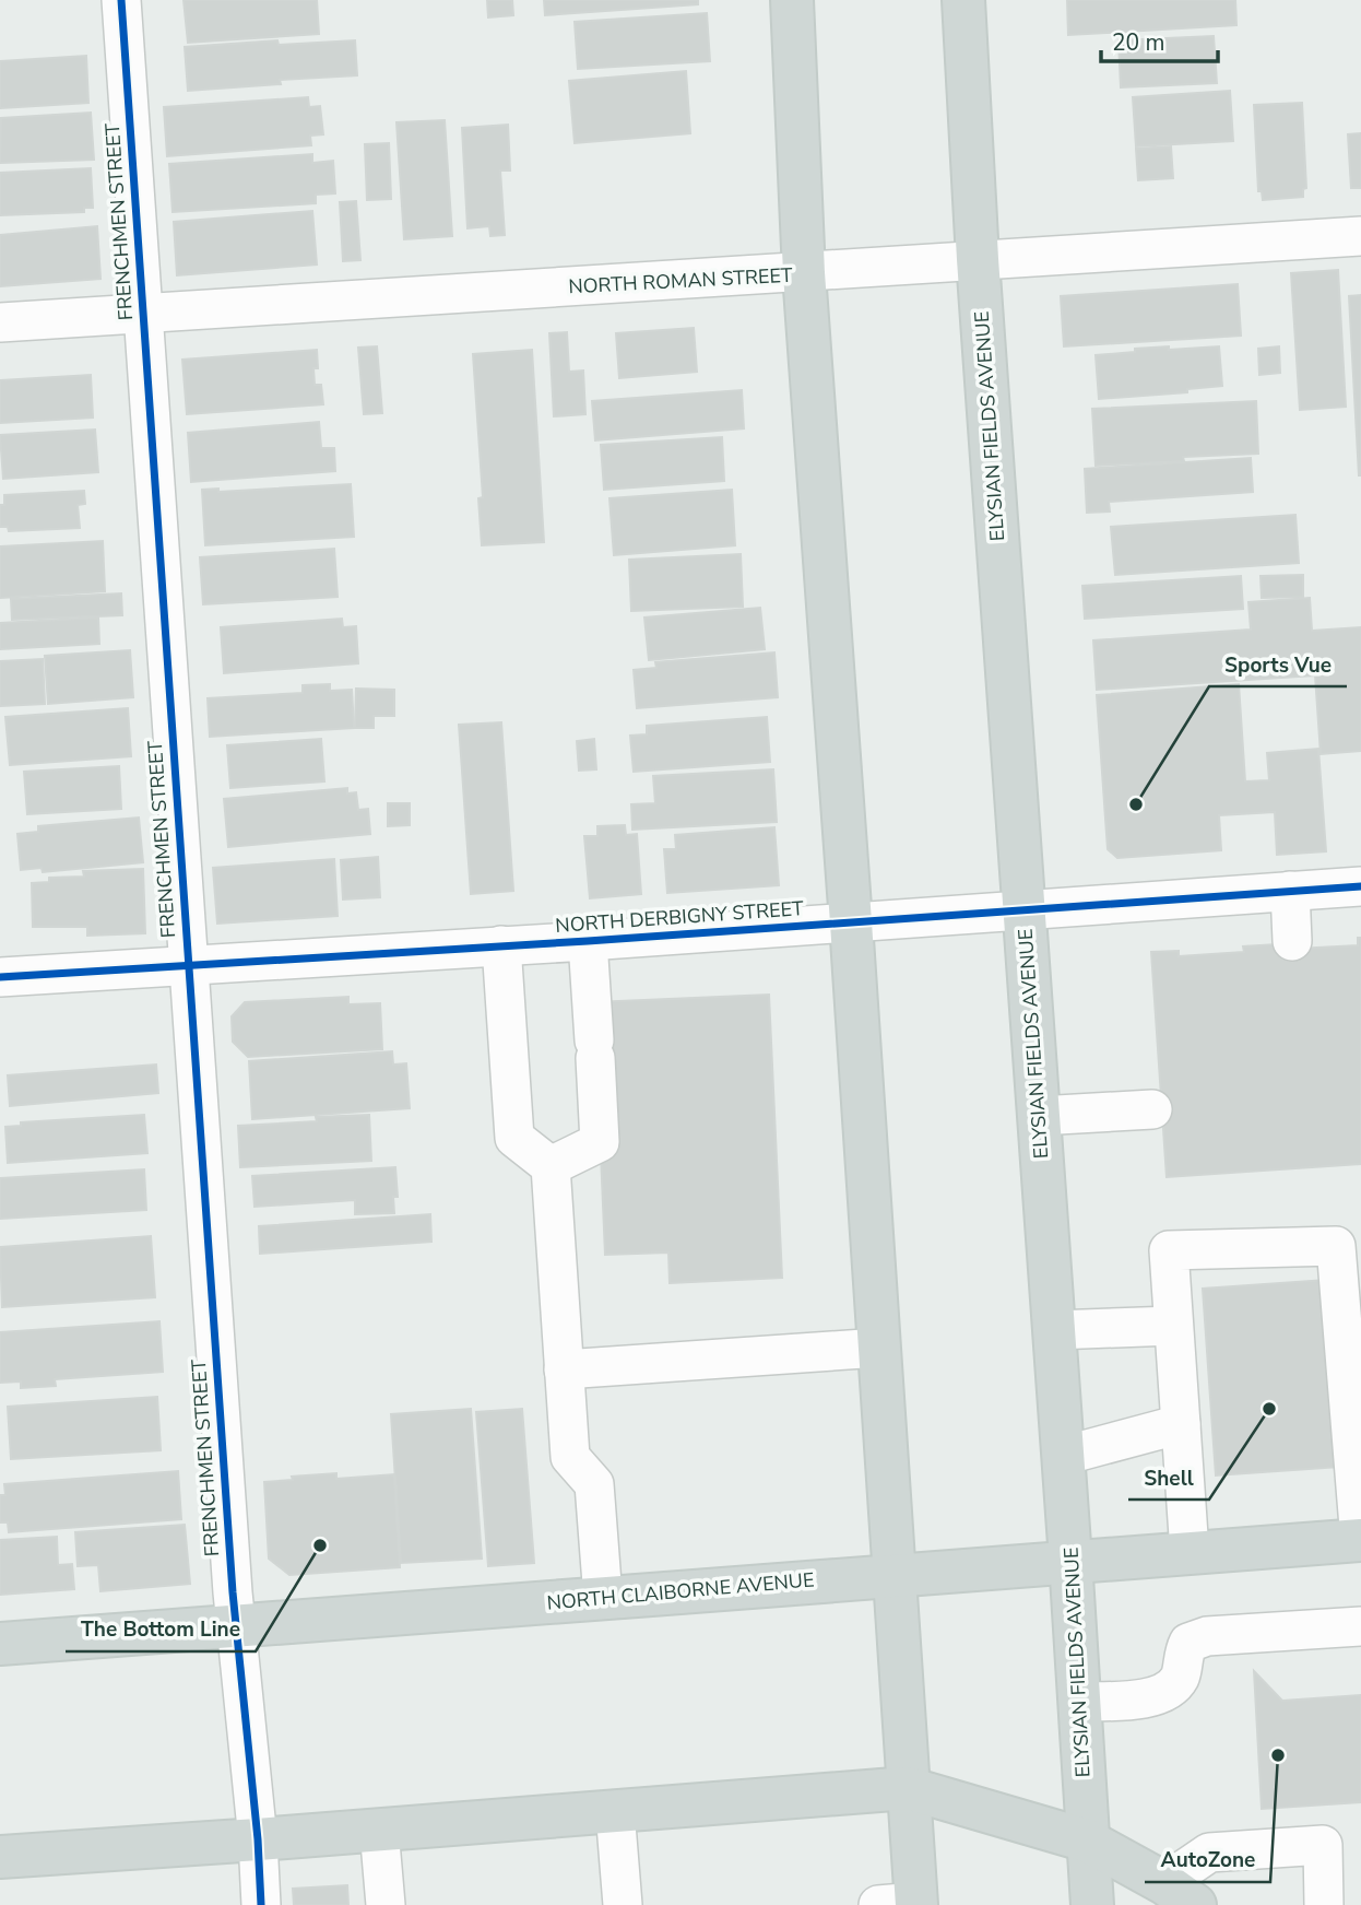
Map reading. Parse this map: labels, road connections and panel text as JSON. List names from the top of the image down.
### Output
{
  "streets": {
    "main road": ["ELYSIAN FIELDS AVENUE", "NORTH CLAIBORNE AVENUE"],
    "street": ["FRENCHMEN STREET", "NORTH ROMAN STREET", "NORTH DERBIGNY STREET"]
  },
  "crossings": [
    ["FRENCHMEN STREET", "NORTH ROMAN STREET"],
    ["FRENCHMEN STREET", "NORTH DERBIGNY STREET"],
    ["FRENCHMEN STREET", "NORTH CLAIBORNE AVENUE"],
    ["NORTH ROMAN STREET", "ELYSIAN FIELDS AVENUE"],
    ["ELYSIAN FIELDS AVENUE", "NORTH DERBIGNY STREET"],
    ["ELYSIAN FIELDS AVENUE", "NORTH CLAIBORNE AVENUE"]
  ],
  "places": [
    "Sports Vue",
    "Shell",
    "The Bottom Line",
    "AutoZone"
  ],
  "scale_bar": "20 m"
}
